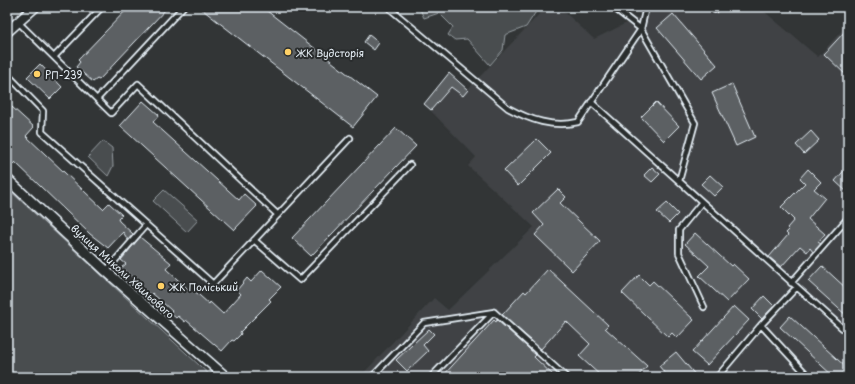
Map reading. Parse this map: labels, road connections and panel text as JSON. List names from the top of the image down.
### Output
{
  "streets": {
    "street": ["вулиця Миколи Хвильового"]
  },
  "places": ["ЖК Вудсторія", "РП-239", "ЖК Поліський"]
}
